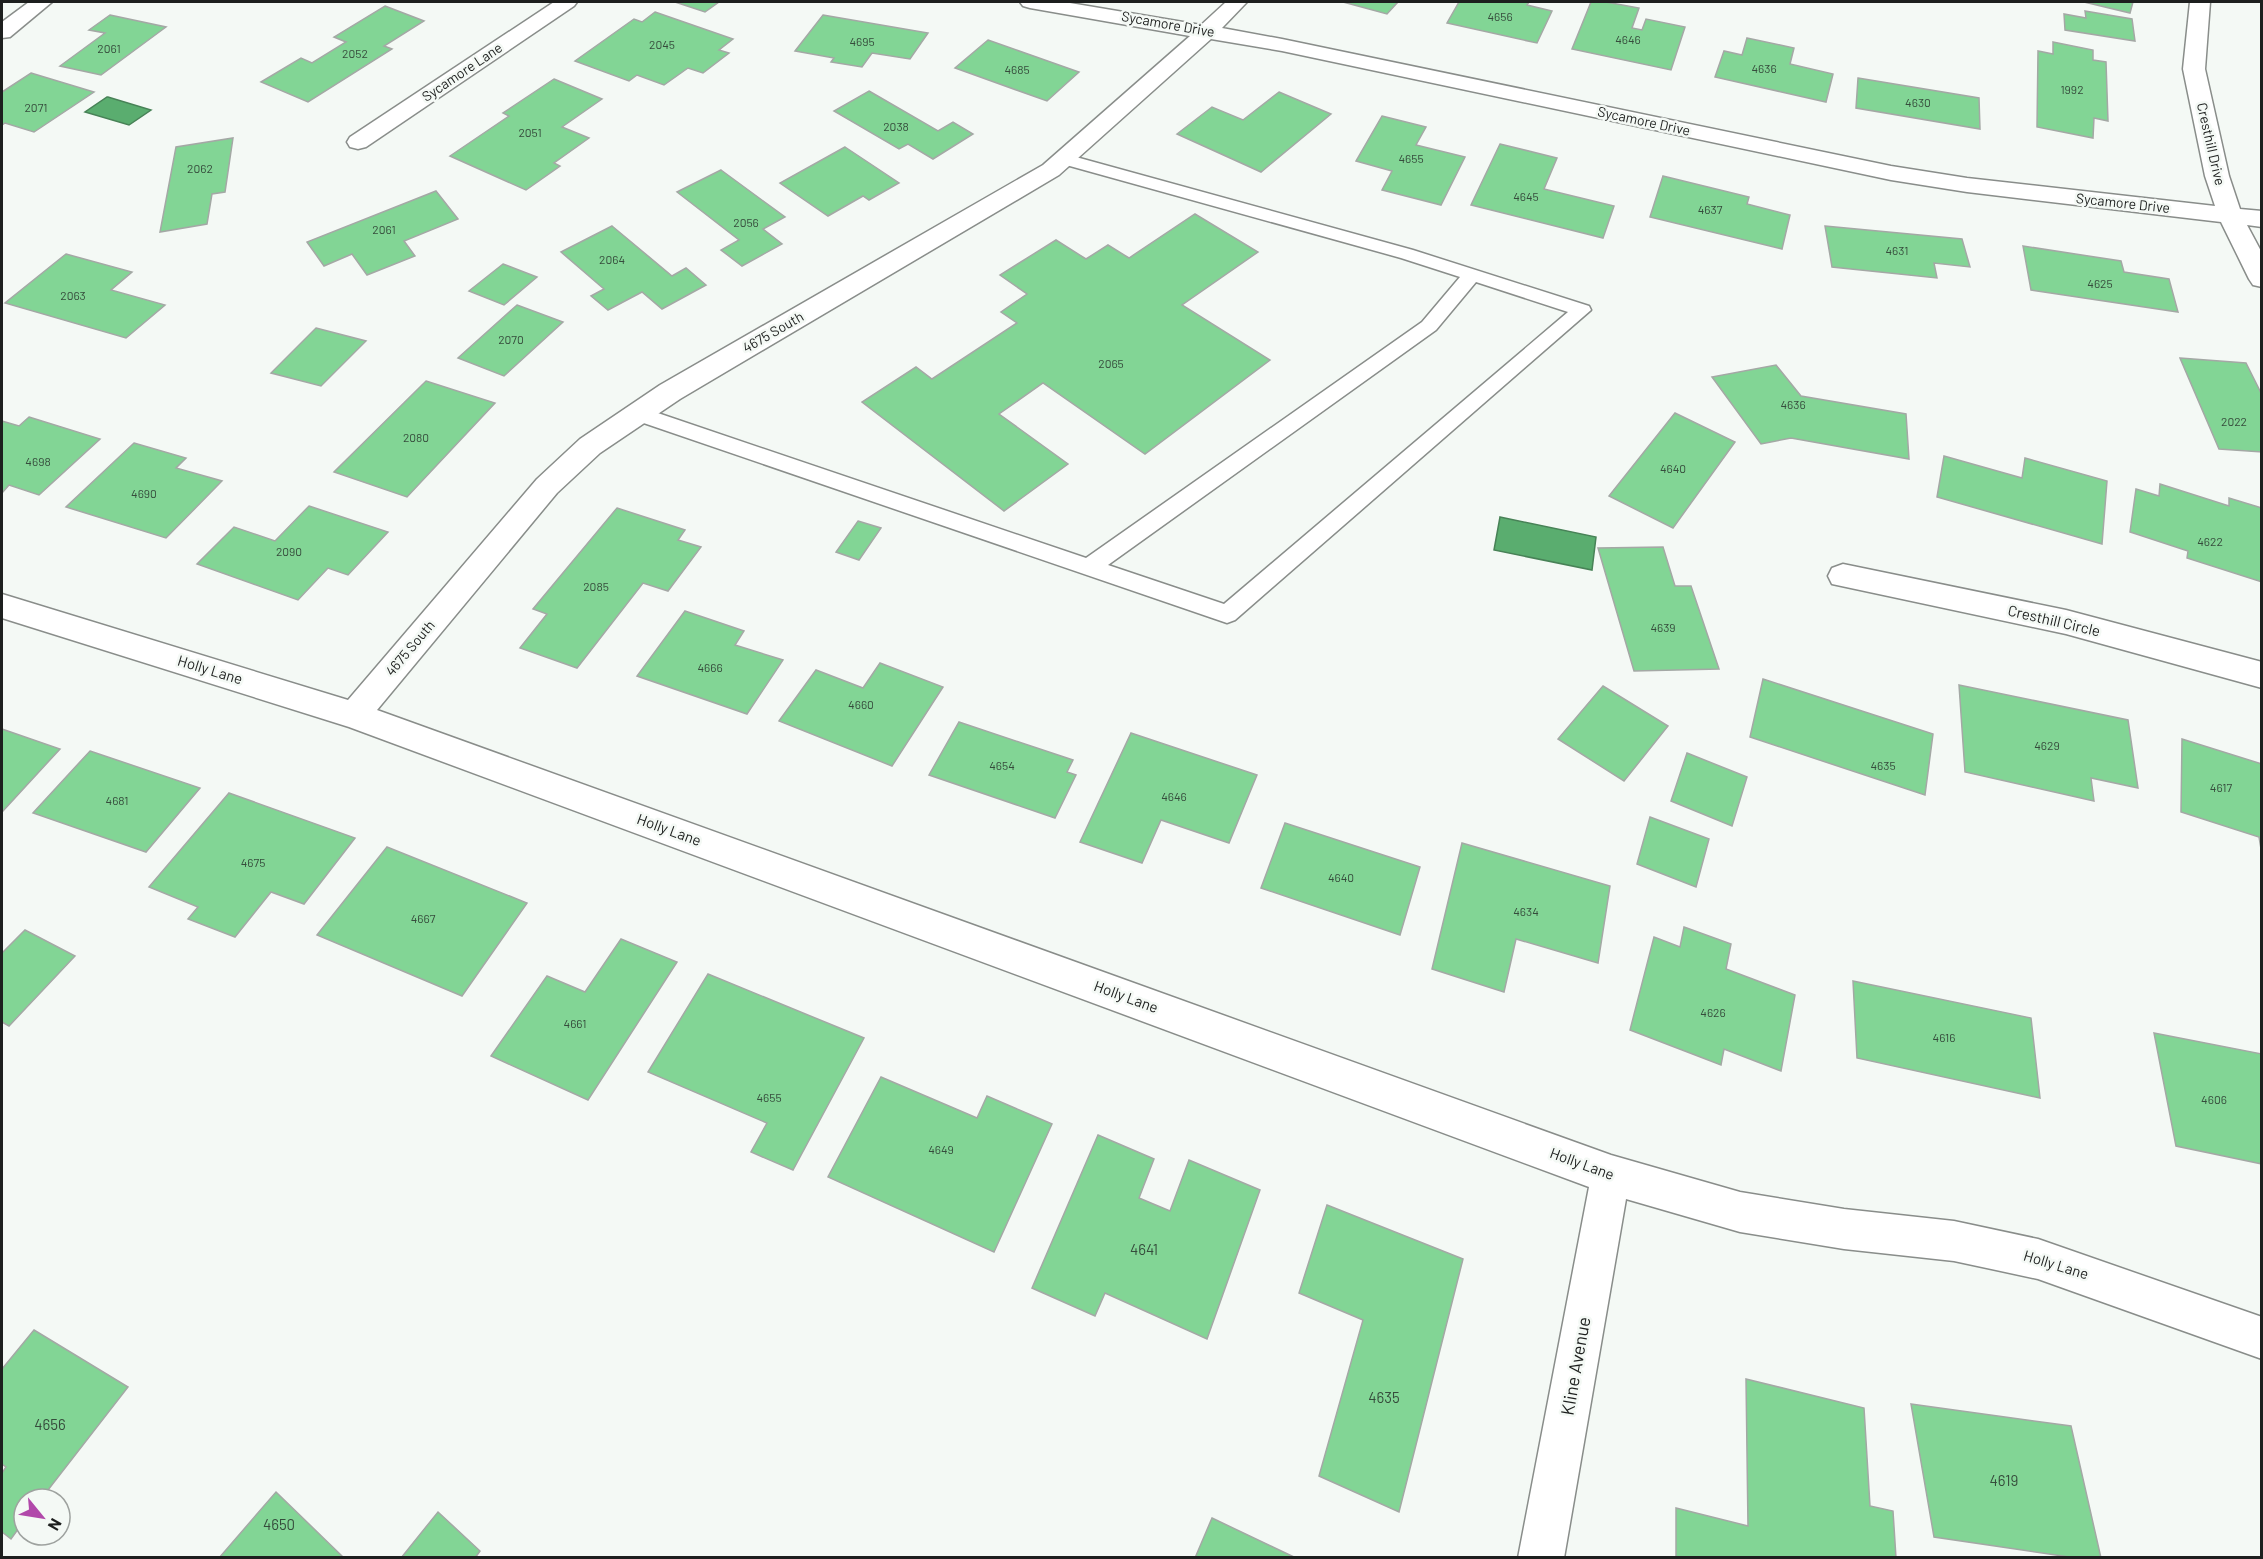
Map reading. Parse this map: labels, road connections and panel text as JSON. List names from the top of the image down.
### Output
{
  "streets": {
    "street": [
      "Sycamore Drive",
      "Sycamore Lane",
      "Cresthill Drive",
      "4675 South",
      "Cresthill Circle",
      "Holly Lane",
      "Kline Avenue"
    ]
  },
  "crossings": [
    ["Sycamore Drive", "Cresthill Drive"],
    ["Sycamore Drive", "4675 South"],
    ["4675 South", "Holly Lane"],
    ["Holly Lane", "Kline Avenue"]
  ],
  "house_numbers": [
    "4656",
    "4646",
    "4695",
    "2045",
    "2061",
    "2052",
    "4636",
    "4685",
    "1992",
    "4630",
    "2071",
    "2038",
    "2051",
    "4655",
    "2062",
    "4645",
    "4637",
    "2056",
    "2061",
    "4631",
    "2064",
    "4625",
    "2063",
    "2070",
    "2065",
    "4636",
    "2022",
    "2080",
    "4698",
    "4640",
    "4690",
    "4622",
    "2090",
    "2085",
    "4639",
    "4666",
    "4660",
    "4629",
    "4654",
    "4635",
    "4617",
    "4646",
    "4681",
    "4675",
    "4640",
    "4634",
    "4667",
    "4626",
    "4661",
    "4616",
    "4655",
    "4606",
    "4649",
    "4641",
    "4635",
    "4656",
    "4619",
    "4650"
  ],
  "north": "bottom right"
}
